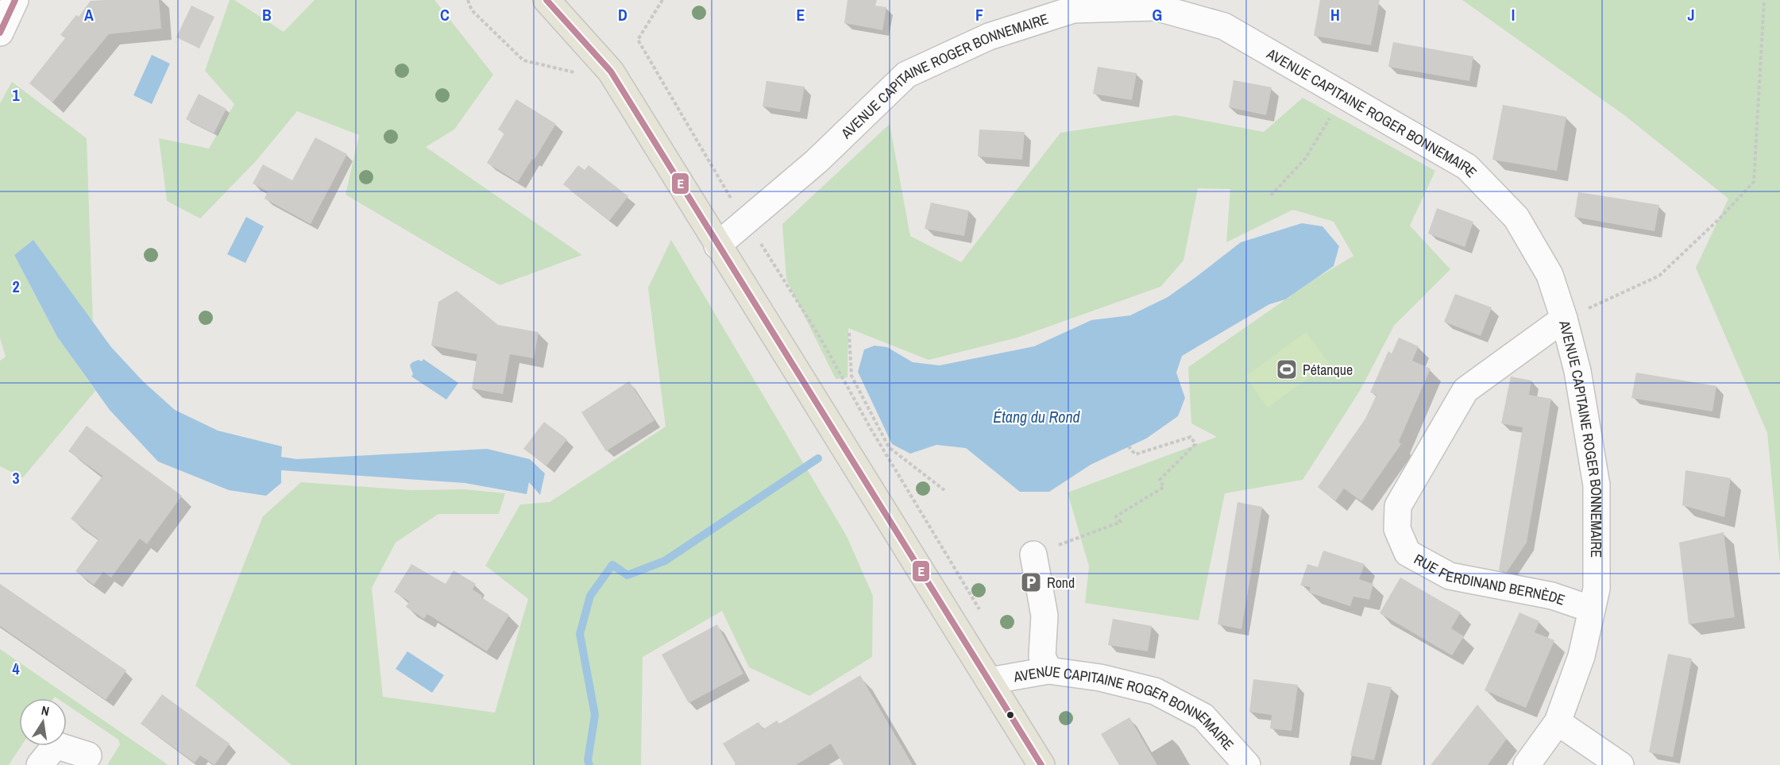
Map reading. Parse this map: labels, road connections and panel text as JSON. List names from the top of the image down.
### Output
{
  "streets": {
    "street": ["AVENUE CAPITAINE ROGER BONNEMAIRE", "RUE FERDINAND BERNÈDE"]
  },
  "crossings": [
    ["AVENUE CAPITAINE ROGER BONNEMAIRE", "RUE FERDINAND BERNÈDE"]
  ],
  "water": ["Étang du Rond"],
  "places": {
    "sports": ["Pétanque"],
    "parking": ["Rond"]
  },
  "lines": ["transit line E"],
  "north": "top",
  "grid": {
    "columns": [
      "A",
      "B",
      "C",
      "D",
      "E",
      "F",
      "G",
      "H",
      "I",
      "J"
    ],
    "rows": [
      "1",
      "2",
      "3",
      "4"
    ]
  }
}
